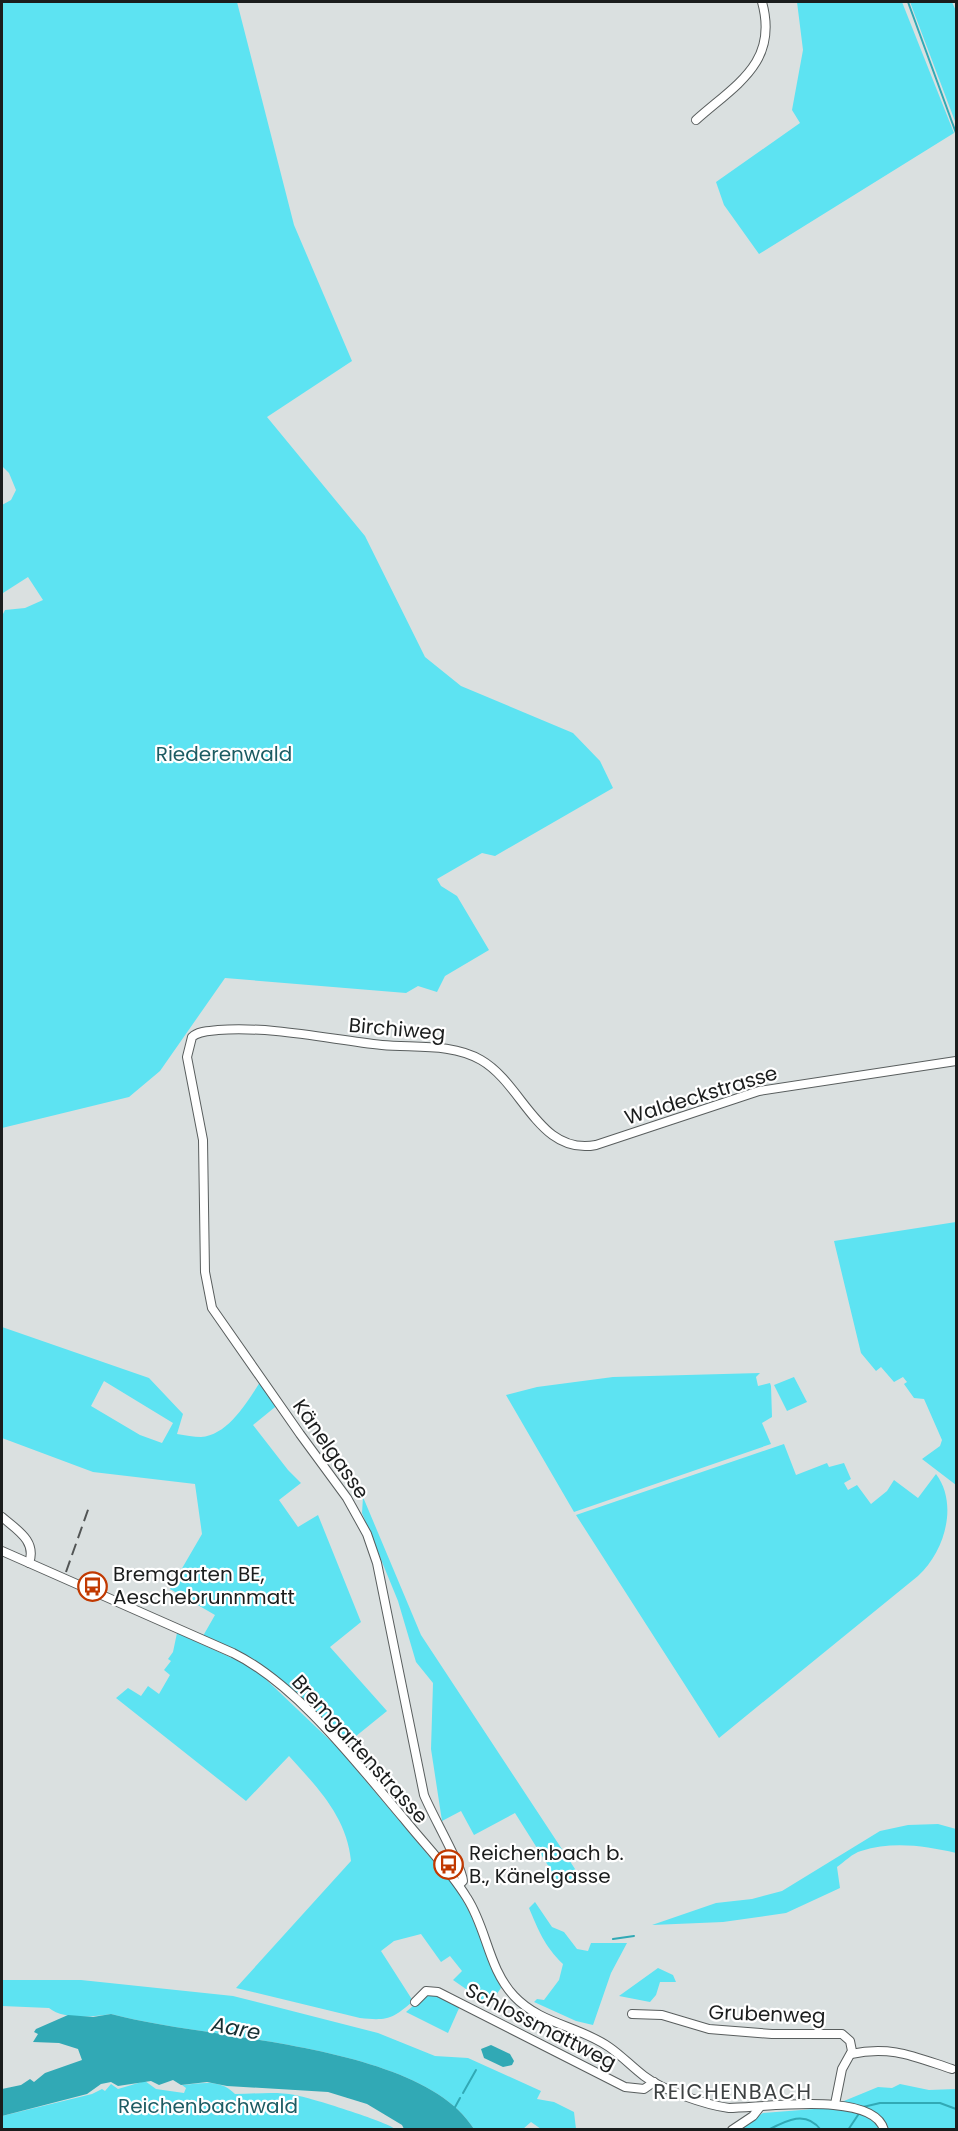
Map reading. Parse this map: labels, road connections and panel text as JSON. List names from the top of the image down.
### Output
{
  "streets": {
    "street": [
      "Birchiweg",
      "Waldeckstrasse",
      "Känelgasse",
      "Bremgartenstrasse",
      "Grubenweg",
      "Schlossmattweg"
    ]
  },
  "crossings": [
    ["Birchiweg", "Waldeckstrasse"],
    ["Birchiweg", "Känelgasse"],
    ["Känelgasse", "Bremgartenstrasse"]
  ],
  "districts": ["REICHENBACH"],
  "water": ["Aare"],
  "parks": ["Riederenwald", "Reichenbachwald"],
  "places": {
    "bus stop": ["Bremgarten BE, Aeschebrunnmatt", "Reichenbach b. B., Känelgasse"]
  }
}
